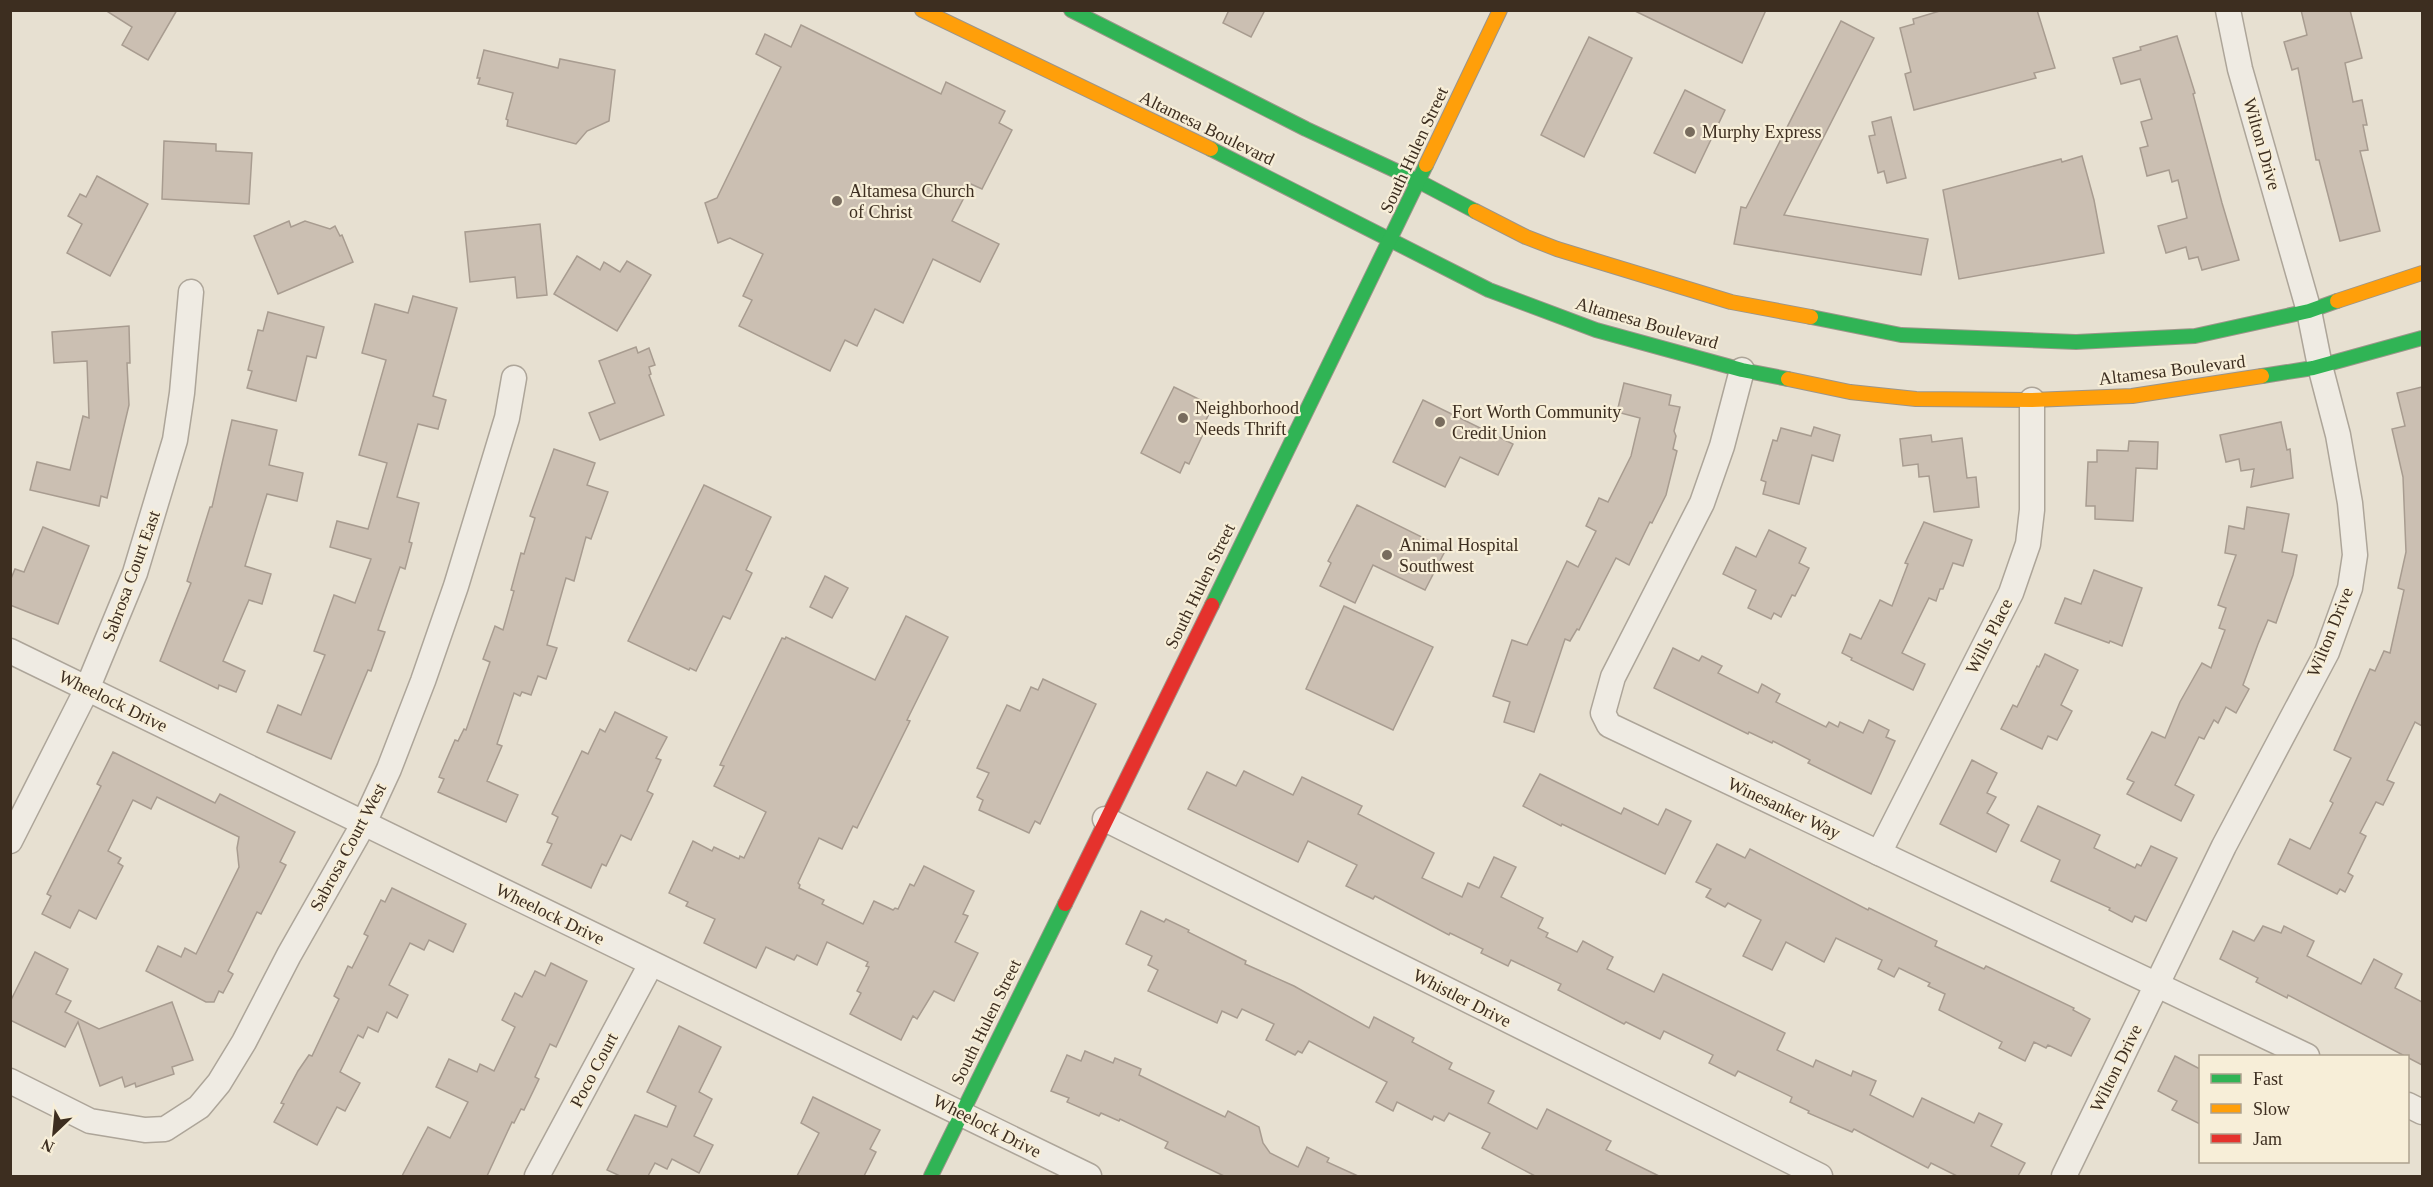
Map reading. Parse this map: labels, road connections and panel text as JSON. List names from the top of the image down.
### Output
{
  "streets": {
    "main road": ["Altamesa Boulevard", "South Hulen Street"],
    "street": [
      "Wilton Drive",
      "Sabrosa Court East",
      "Wills Place",
      "Wheelock Drive",
      "Winesanker Way",
      "Sabrosa Court West",
      "Whistler Drive",
      "Poco Court"
    ]
  },
  "crossings": [
    ["Altamesa Boulevard", "Wilton Drive"],
    ["Altamesa Boulevard", "South Hulen Street"],
    ["Altamesa Boulevard", "Wills Place"],
    ["Altamesa Boulevard", "Winesanker Way"],
    ["Wilton Drive", "Winesanker Way"],
    ["South Hulen Street", "Wheelock Drive"],
    ["South Hulen Street", "Whistler Drive"],
    ["Sabrosa Court East", "Wheelock Drive"],
    ["Wills Place", "Winesanker Way"],
    ["Wheelock Drive", "Sabrosa Court West"],
    ["Wheelock Drive", "Poco Court"]
  ],
  "places": [
    "Murphy Express",
    "Altamesa Church of Christ",
    "Neighborhood Needs Thrift",
    "Fort Worth Community Credit Union",
    "Animal Hospital Southwest"
  ],
  "legend": ["Fast", "Slow", "Jam"],
  "north": "bottom left"
}
